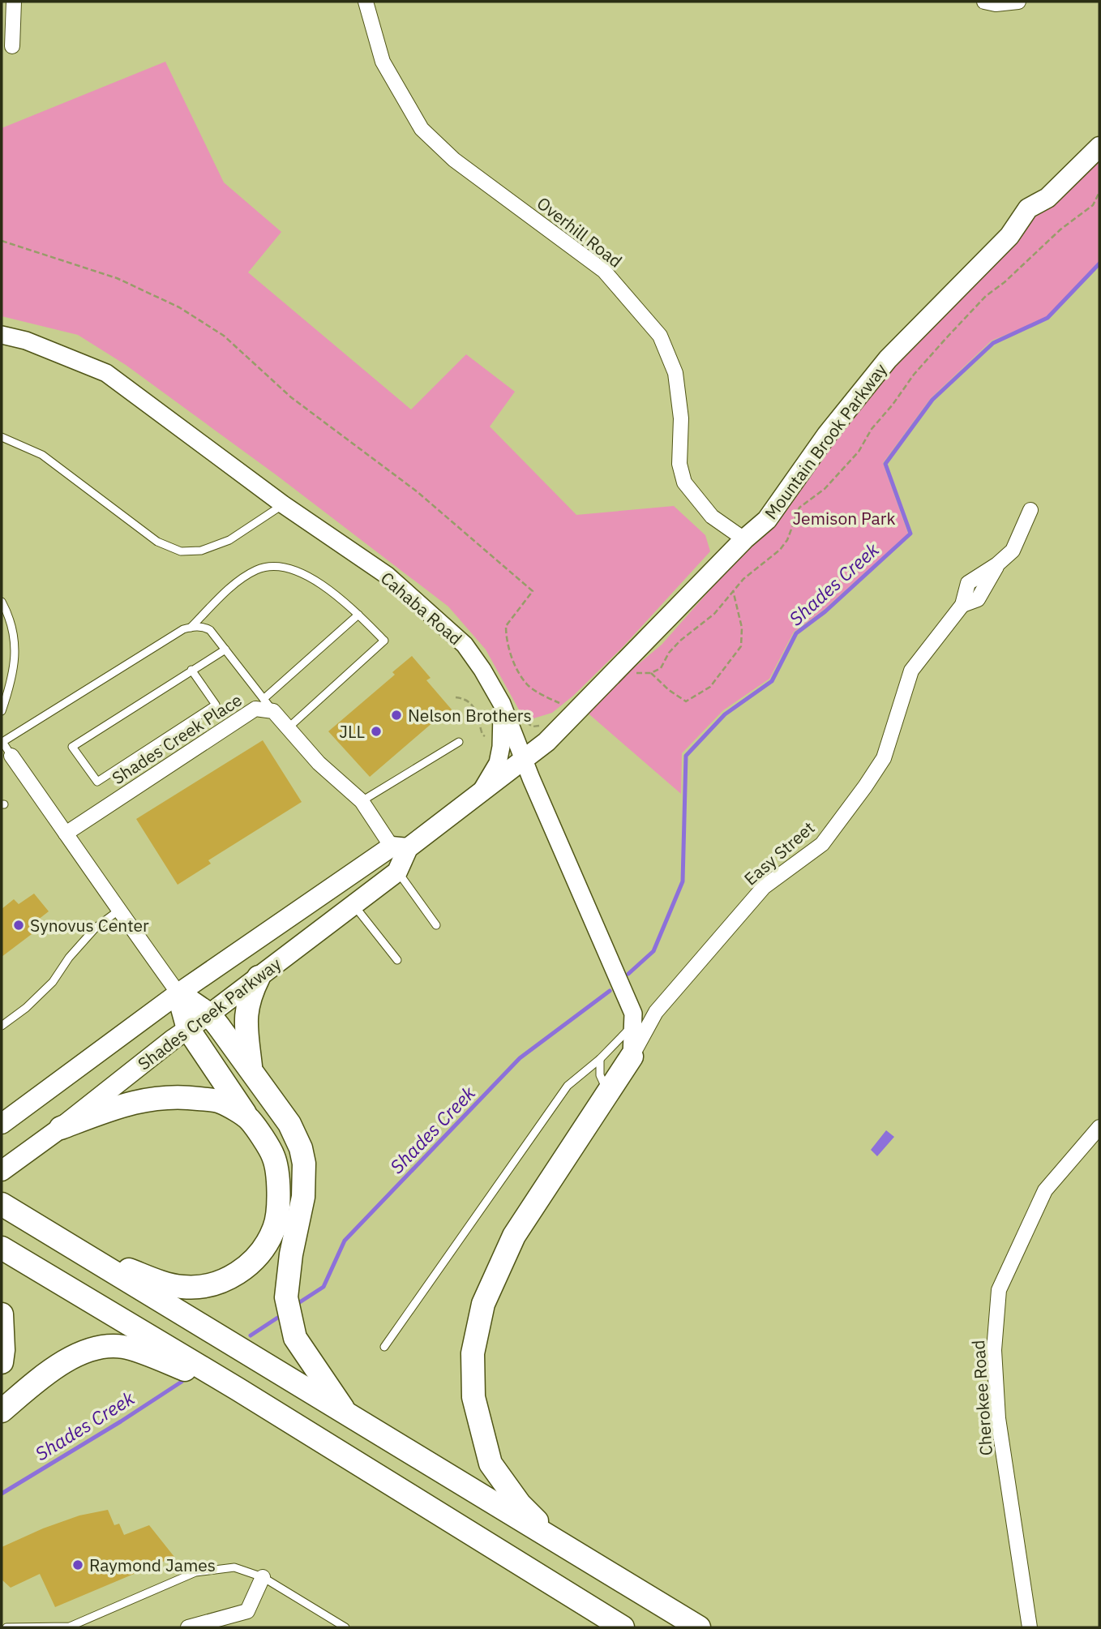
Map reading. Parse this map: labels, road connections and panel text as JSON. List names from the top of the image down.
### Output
{
  "streets": {
    "main road": ["Mountain Brook Parkway", "Shades Creek Parkway"],
    "street": [
      "Overhill Road",
      "Cahaba Road",
      "Shades Creek Place",
      "Easy Street",
      "Cherokee Road"
    ]
  },
  "crossings": [
    ["Overhill Road", "Mountain Brook Parkway"],
    ["Mountain Brook Parkway", "Cahaba Road"],
    ["Mountain Brook Parkway", "Shades Creek Parkway"],
    ["Cahaba Road", "Easy Street"],
    ["Cahaba Road", "Shades Creek Parkway"]
  ],
  "water": ["Shades Creek"],
  "parks": ["Jemison Park"],
  "places": [
    "Nelson Brothers",
    "JLL",
    "Synovus Center",
    "Raymond James"
  ]
}
